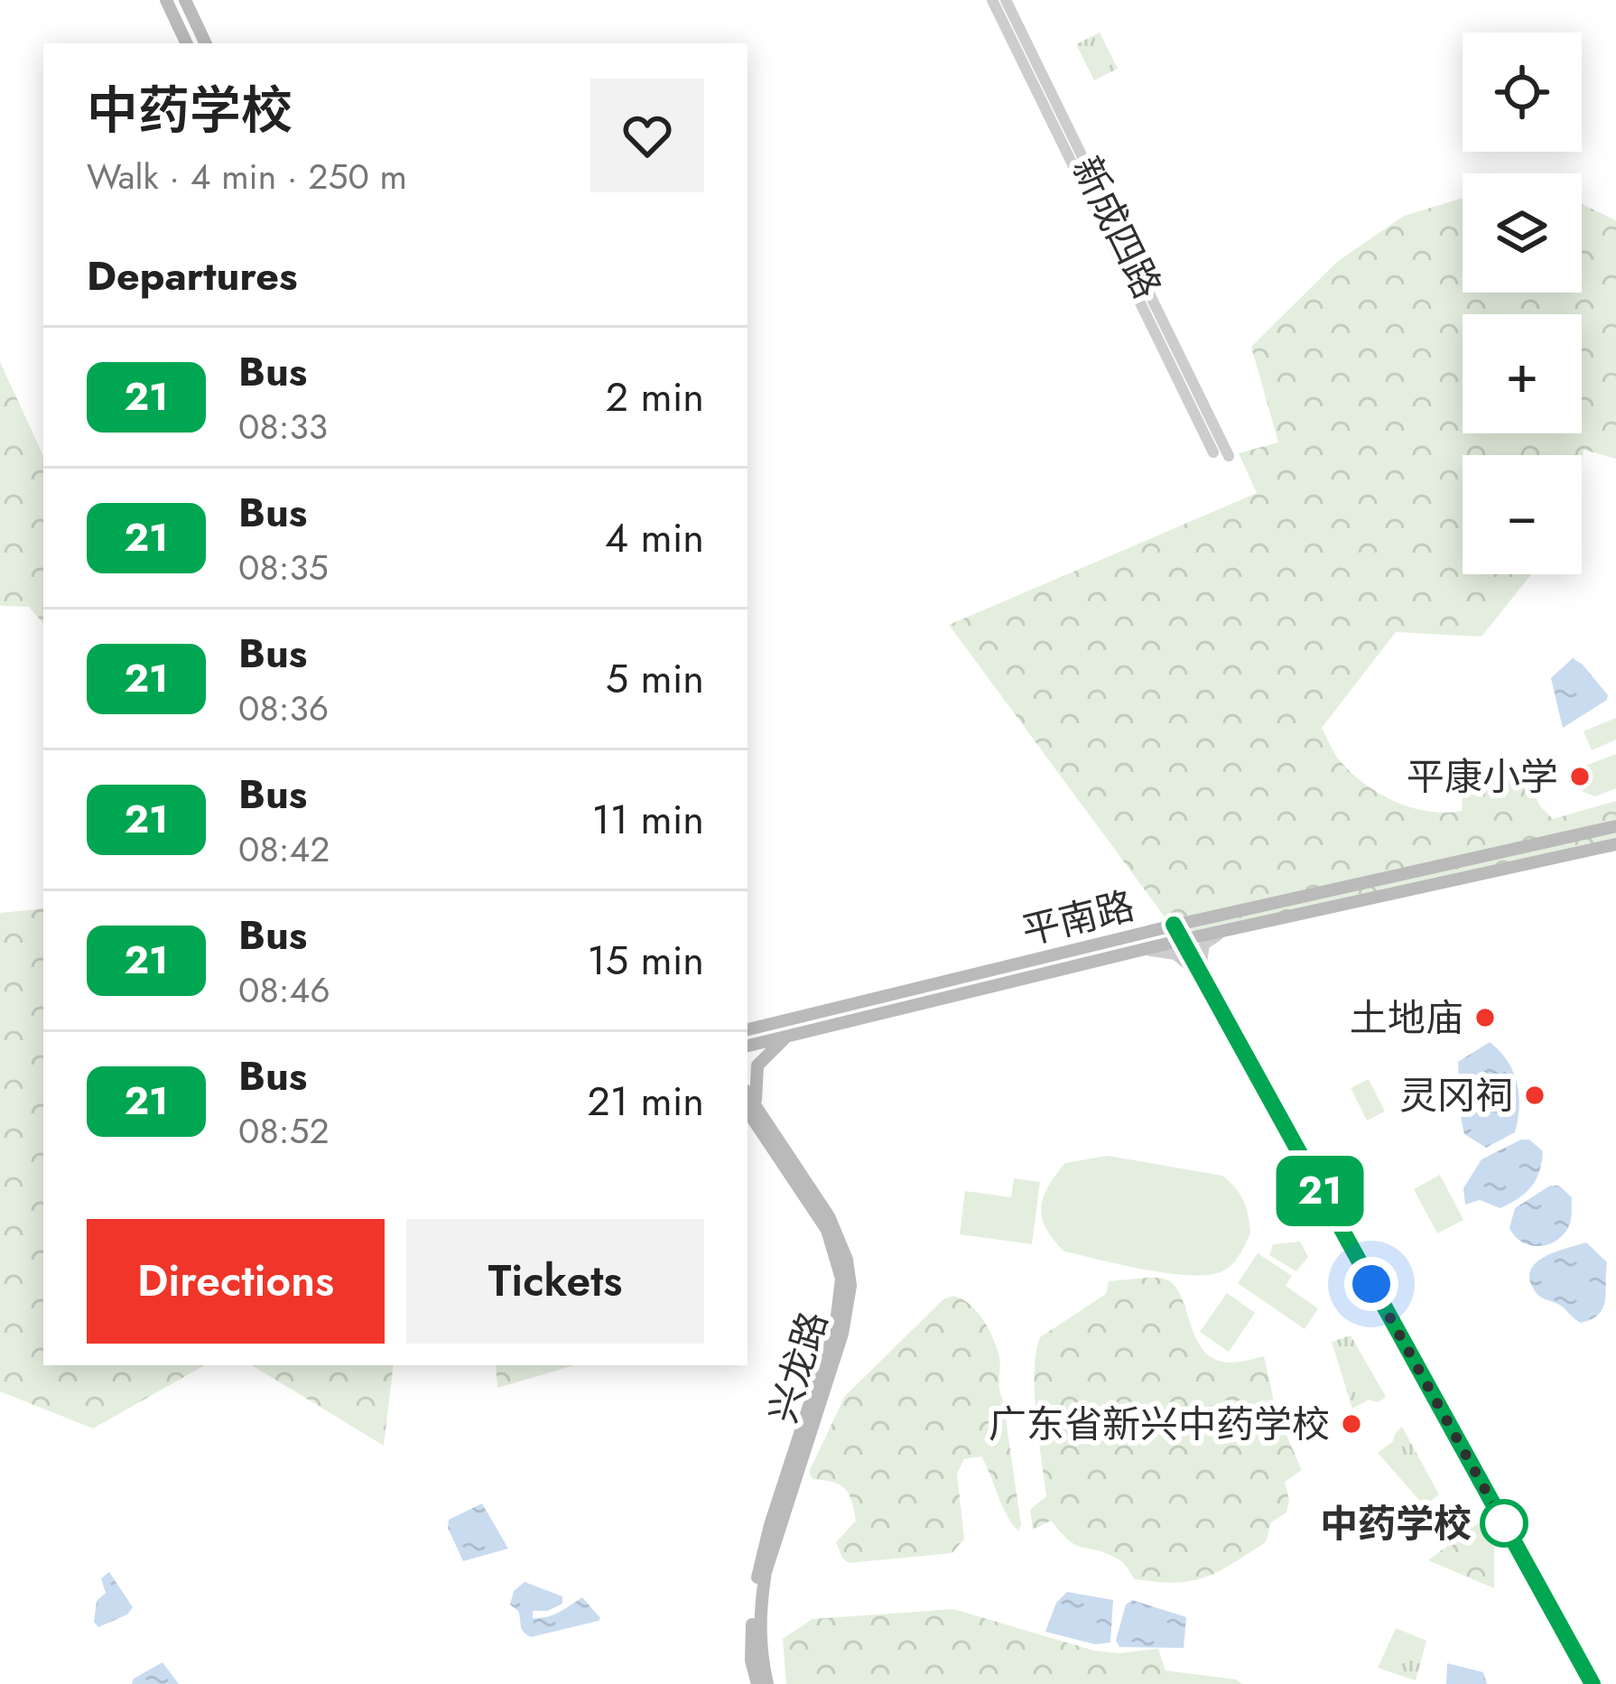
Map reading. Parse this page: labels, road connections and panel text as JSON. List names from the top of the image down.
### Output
{
  "streets": {
    "main road": ["平南路", "兴龙路"],
    "street": ["新成四路"]
  },
  "places": [
    "平康小学",
    "土地庙",
    "灵冈祠",
    "广东省新兴中药学校",
    "中药学校"
  ],
  "lines": ["bus line 21"],
  "page": {
    "on_map": "21",
    "map_buttons": ["+", "−"],
    "heading": [
      ["中药学校", "Walk · 4 min · 250 m"],
      "Departures"
    ],
    "list": [
      {
        "mark": "21",
        "name": "Bus",
        "note": "08:33",
        "value": "2 min"
      },
      {
        "mark": "21",
        "name": "Bus",
        "note": "08:35",
        "value": "4 min"
      },
      {
        "mark": "21",
        "name": "Bus",
        "note": "08:36",
        "value": "5 min"
      },
      {
        "mark": "21",
        "name": "Bus",
        "note": "08:42",
        "value": "11 min"
      },
      {
        "mark": "21",
        "name": "Bus",
        "note": "08:46",
        "value": "15 min"
      },
      {
        "mark": "21",
        "name": "Bus",
        "note": "08:52",
        "value": "21 min"
      }
    ],
    "buttons": ["Directions", "Tickets"]
  }
}
